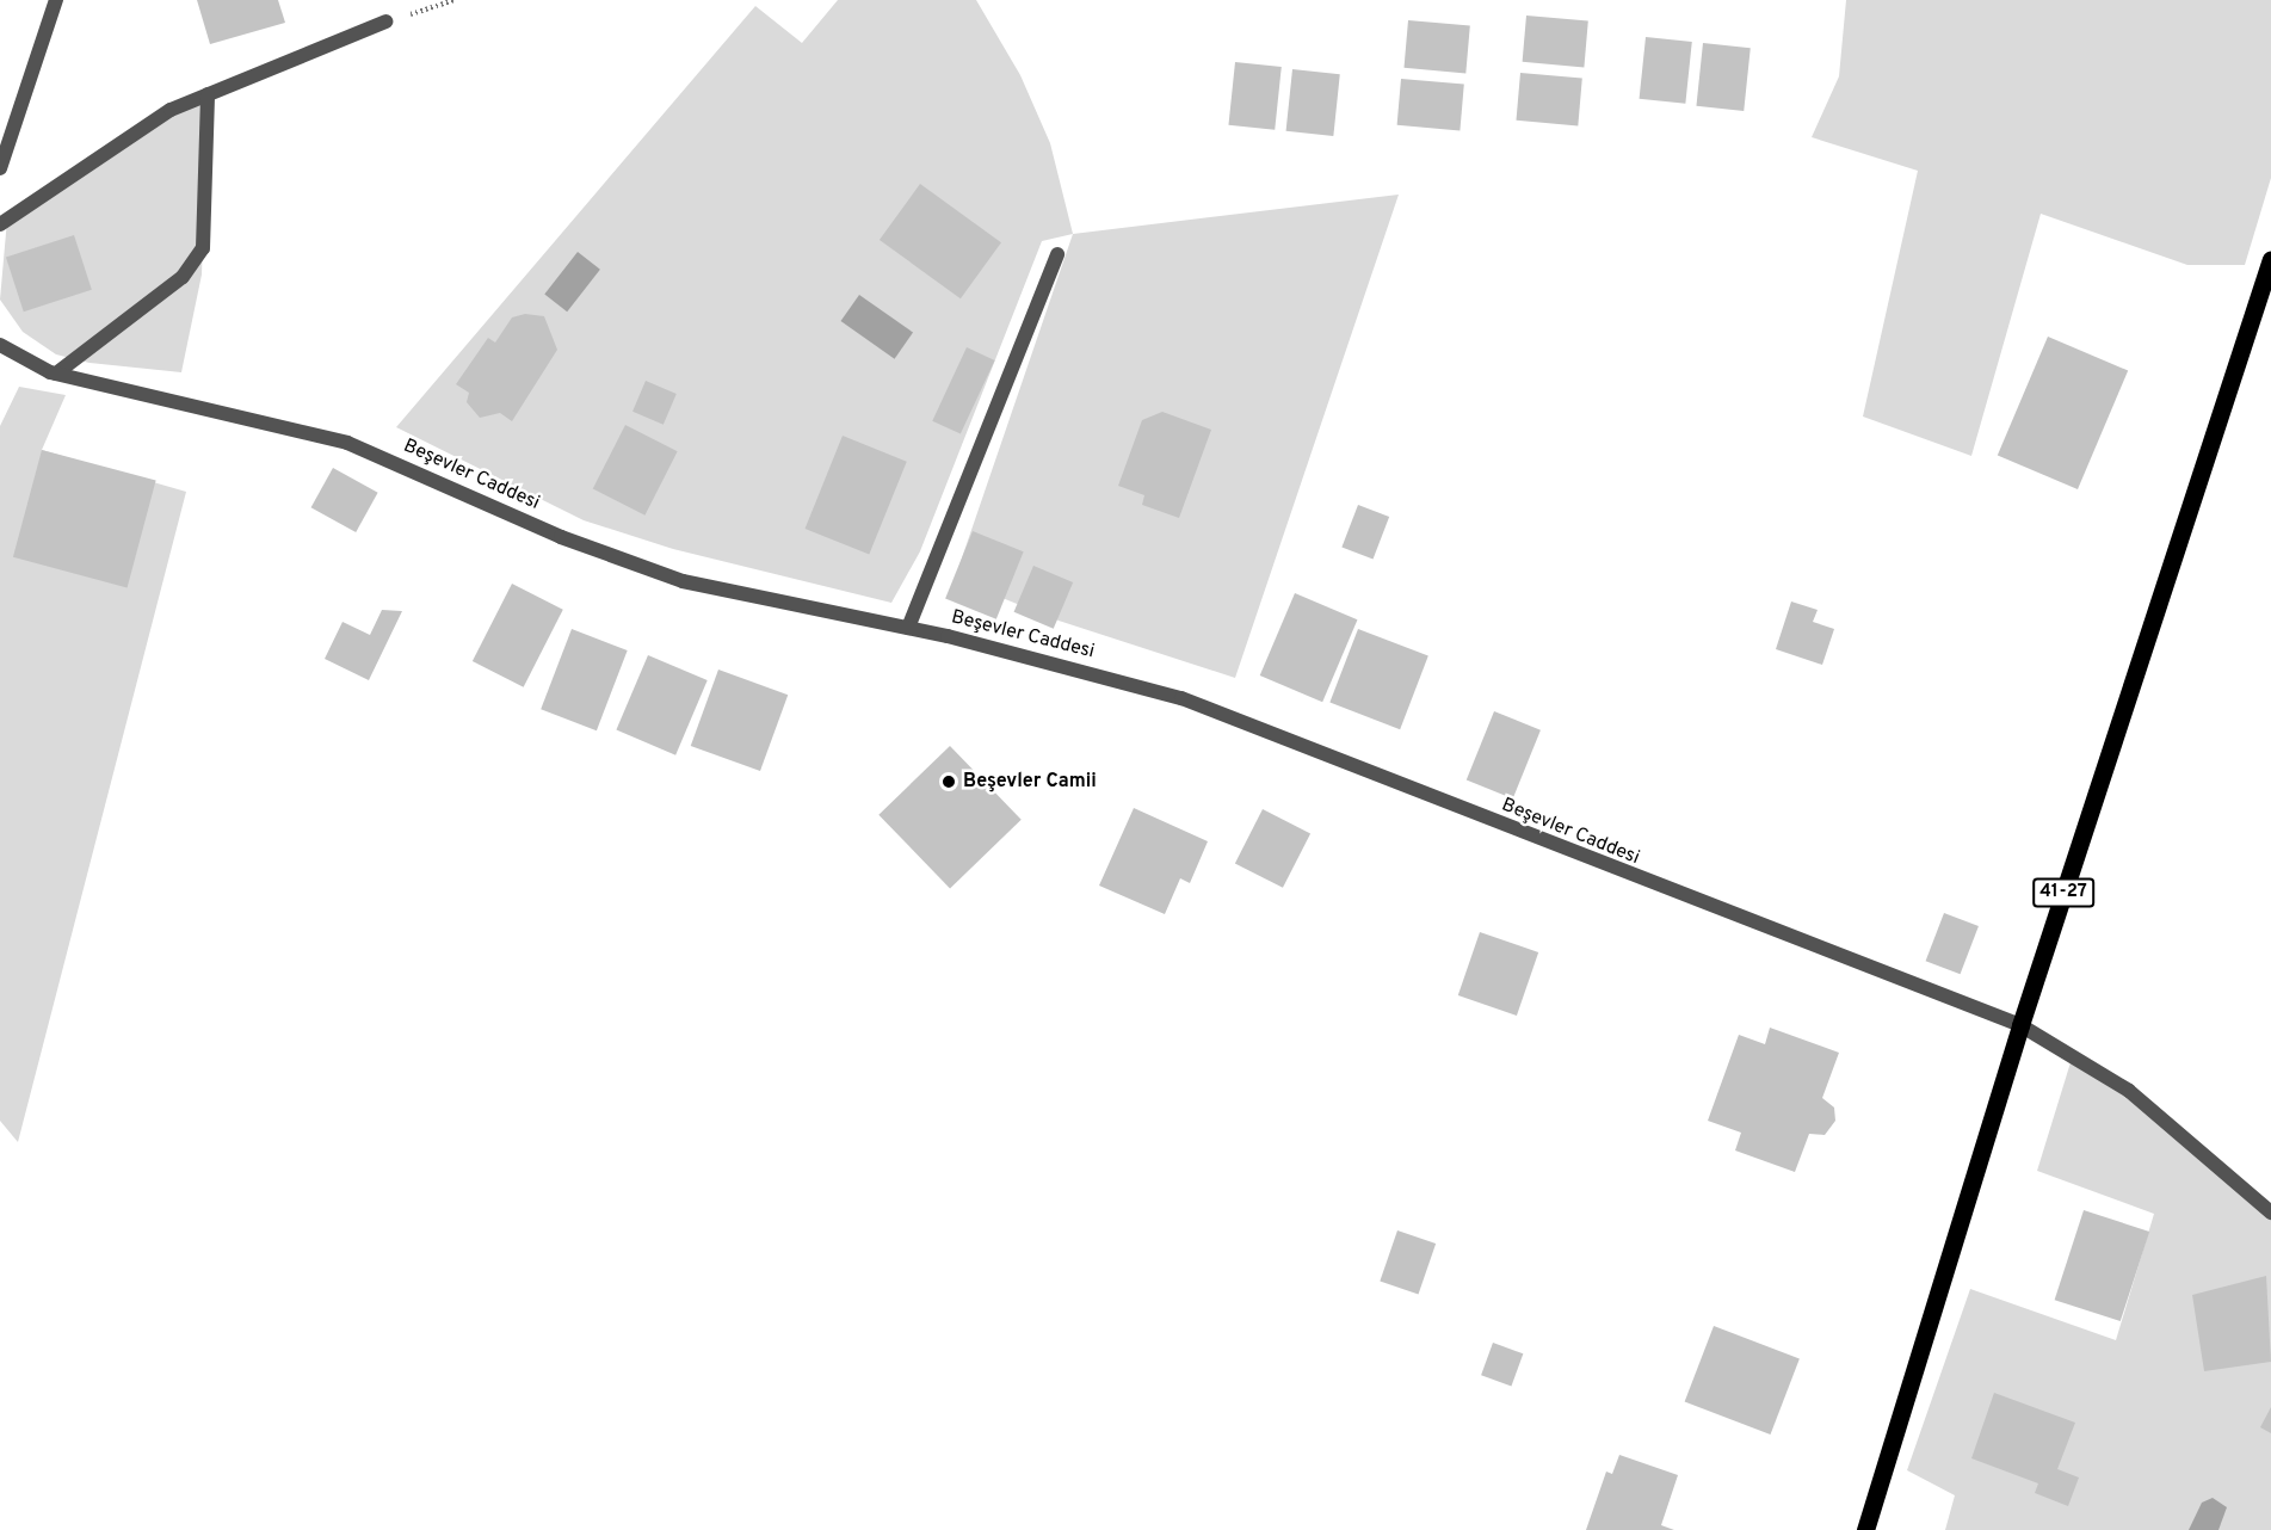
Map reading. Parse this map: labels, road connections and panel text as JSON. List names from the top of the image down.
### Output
{
  "streets": {
    "main road": ["41-27"],
    "street": ["Beşevler Caddesi"]
  },
  "crossings": [
    ["Beşevler Caddesi", "41-27"]
  ],
  "places": ["Beşevler Camii"]
}
